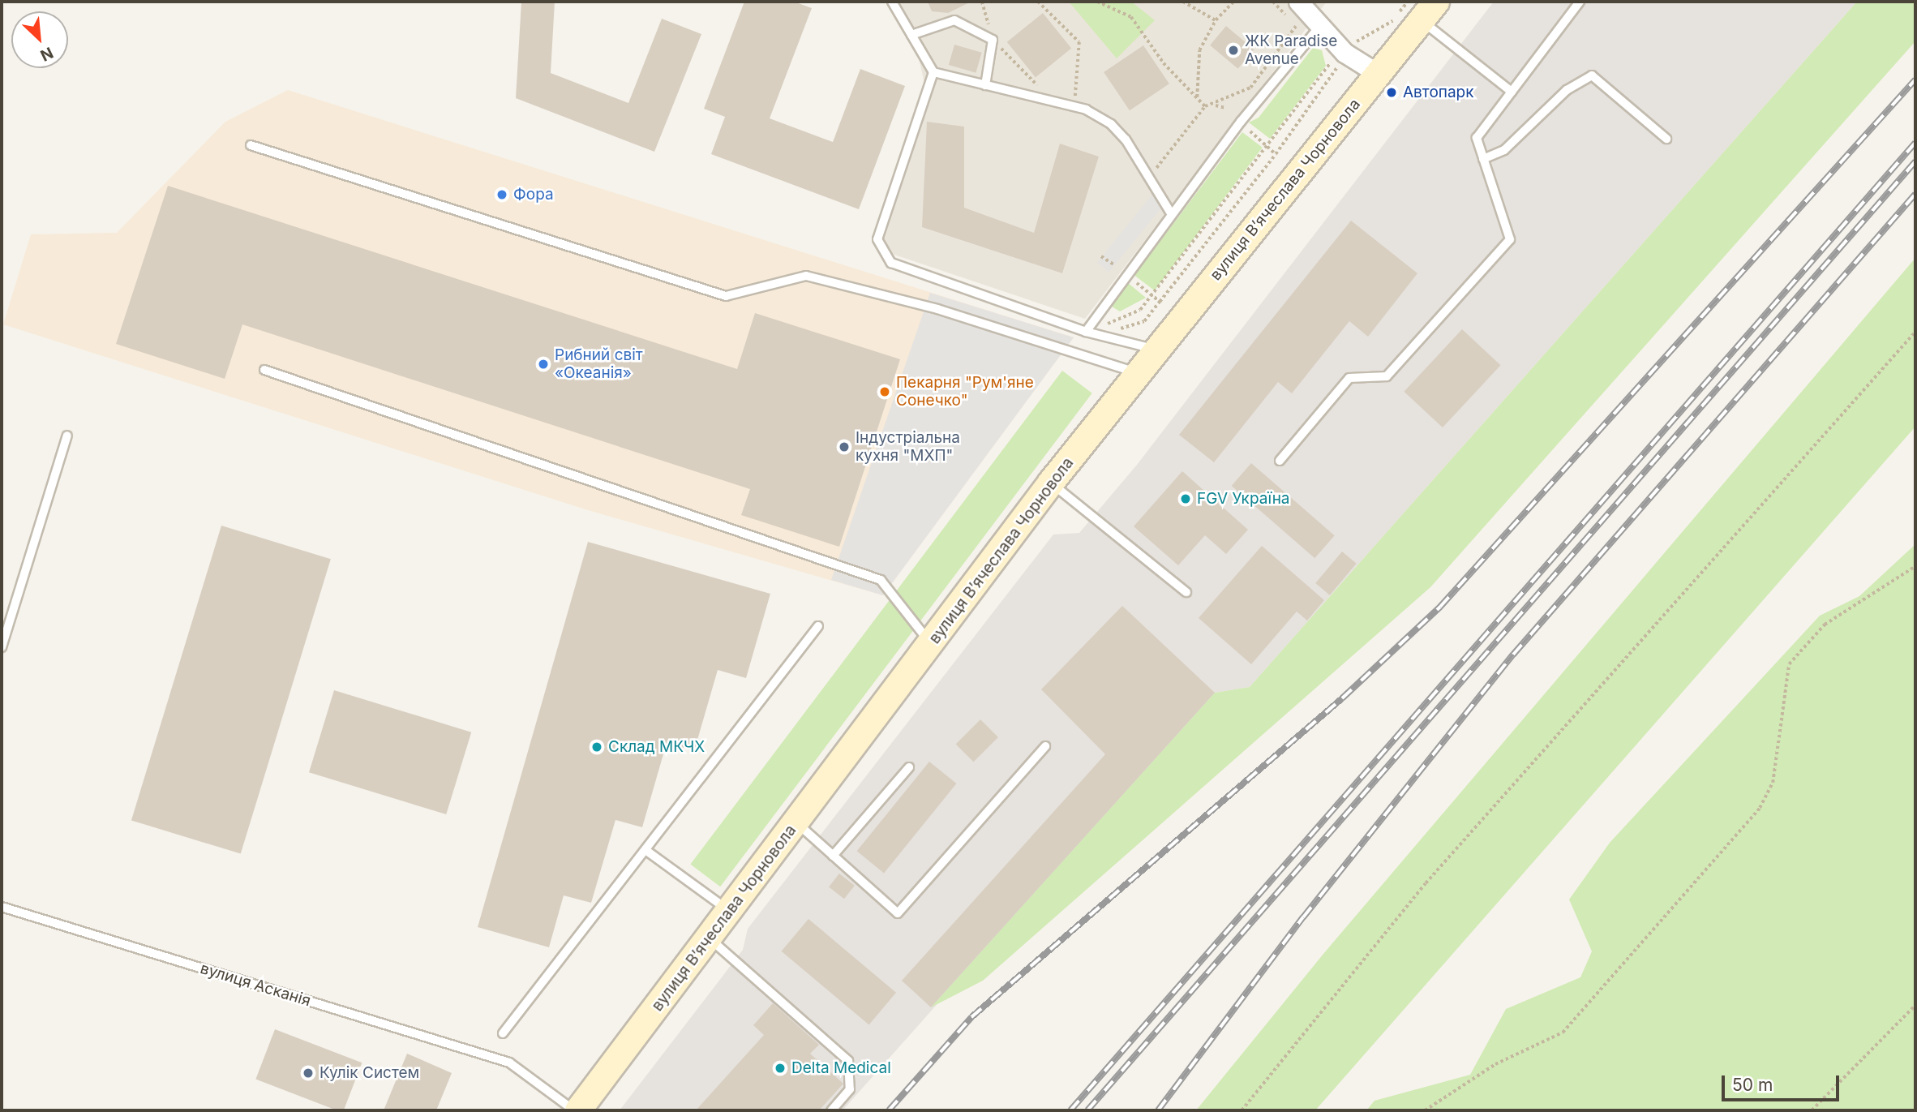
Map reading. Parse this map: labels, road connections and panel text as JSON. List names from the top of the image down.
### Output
{
  "streets": {
    "main road": ["вулиця Вʼячеслава Чорновола"],
    "lane": ["вулиця Асканія"]
  },
  "crossings": [
    ["вулиця Вʼячеслава Чорновола", "вулиця Асканія"]
  ],
  "places": [
    "ЖК Paradise Avenue",
    "Автопарк",
    "Фора",
    "Рибний світ «Океанія»",
    "Пекарня \"Рум'яне Сонечко\"",
    "Індустріальна кухня \"МХП\"",
    "FGV Україна",
    "Склад МКЧХ",
    "Delta Medical",
    "Кулік Систем"
  ],
  "scale_bar": "50 m",
  "north": "bottom right"
}
